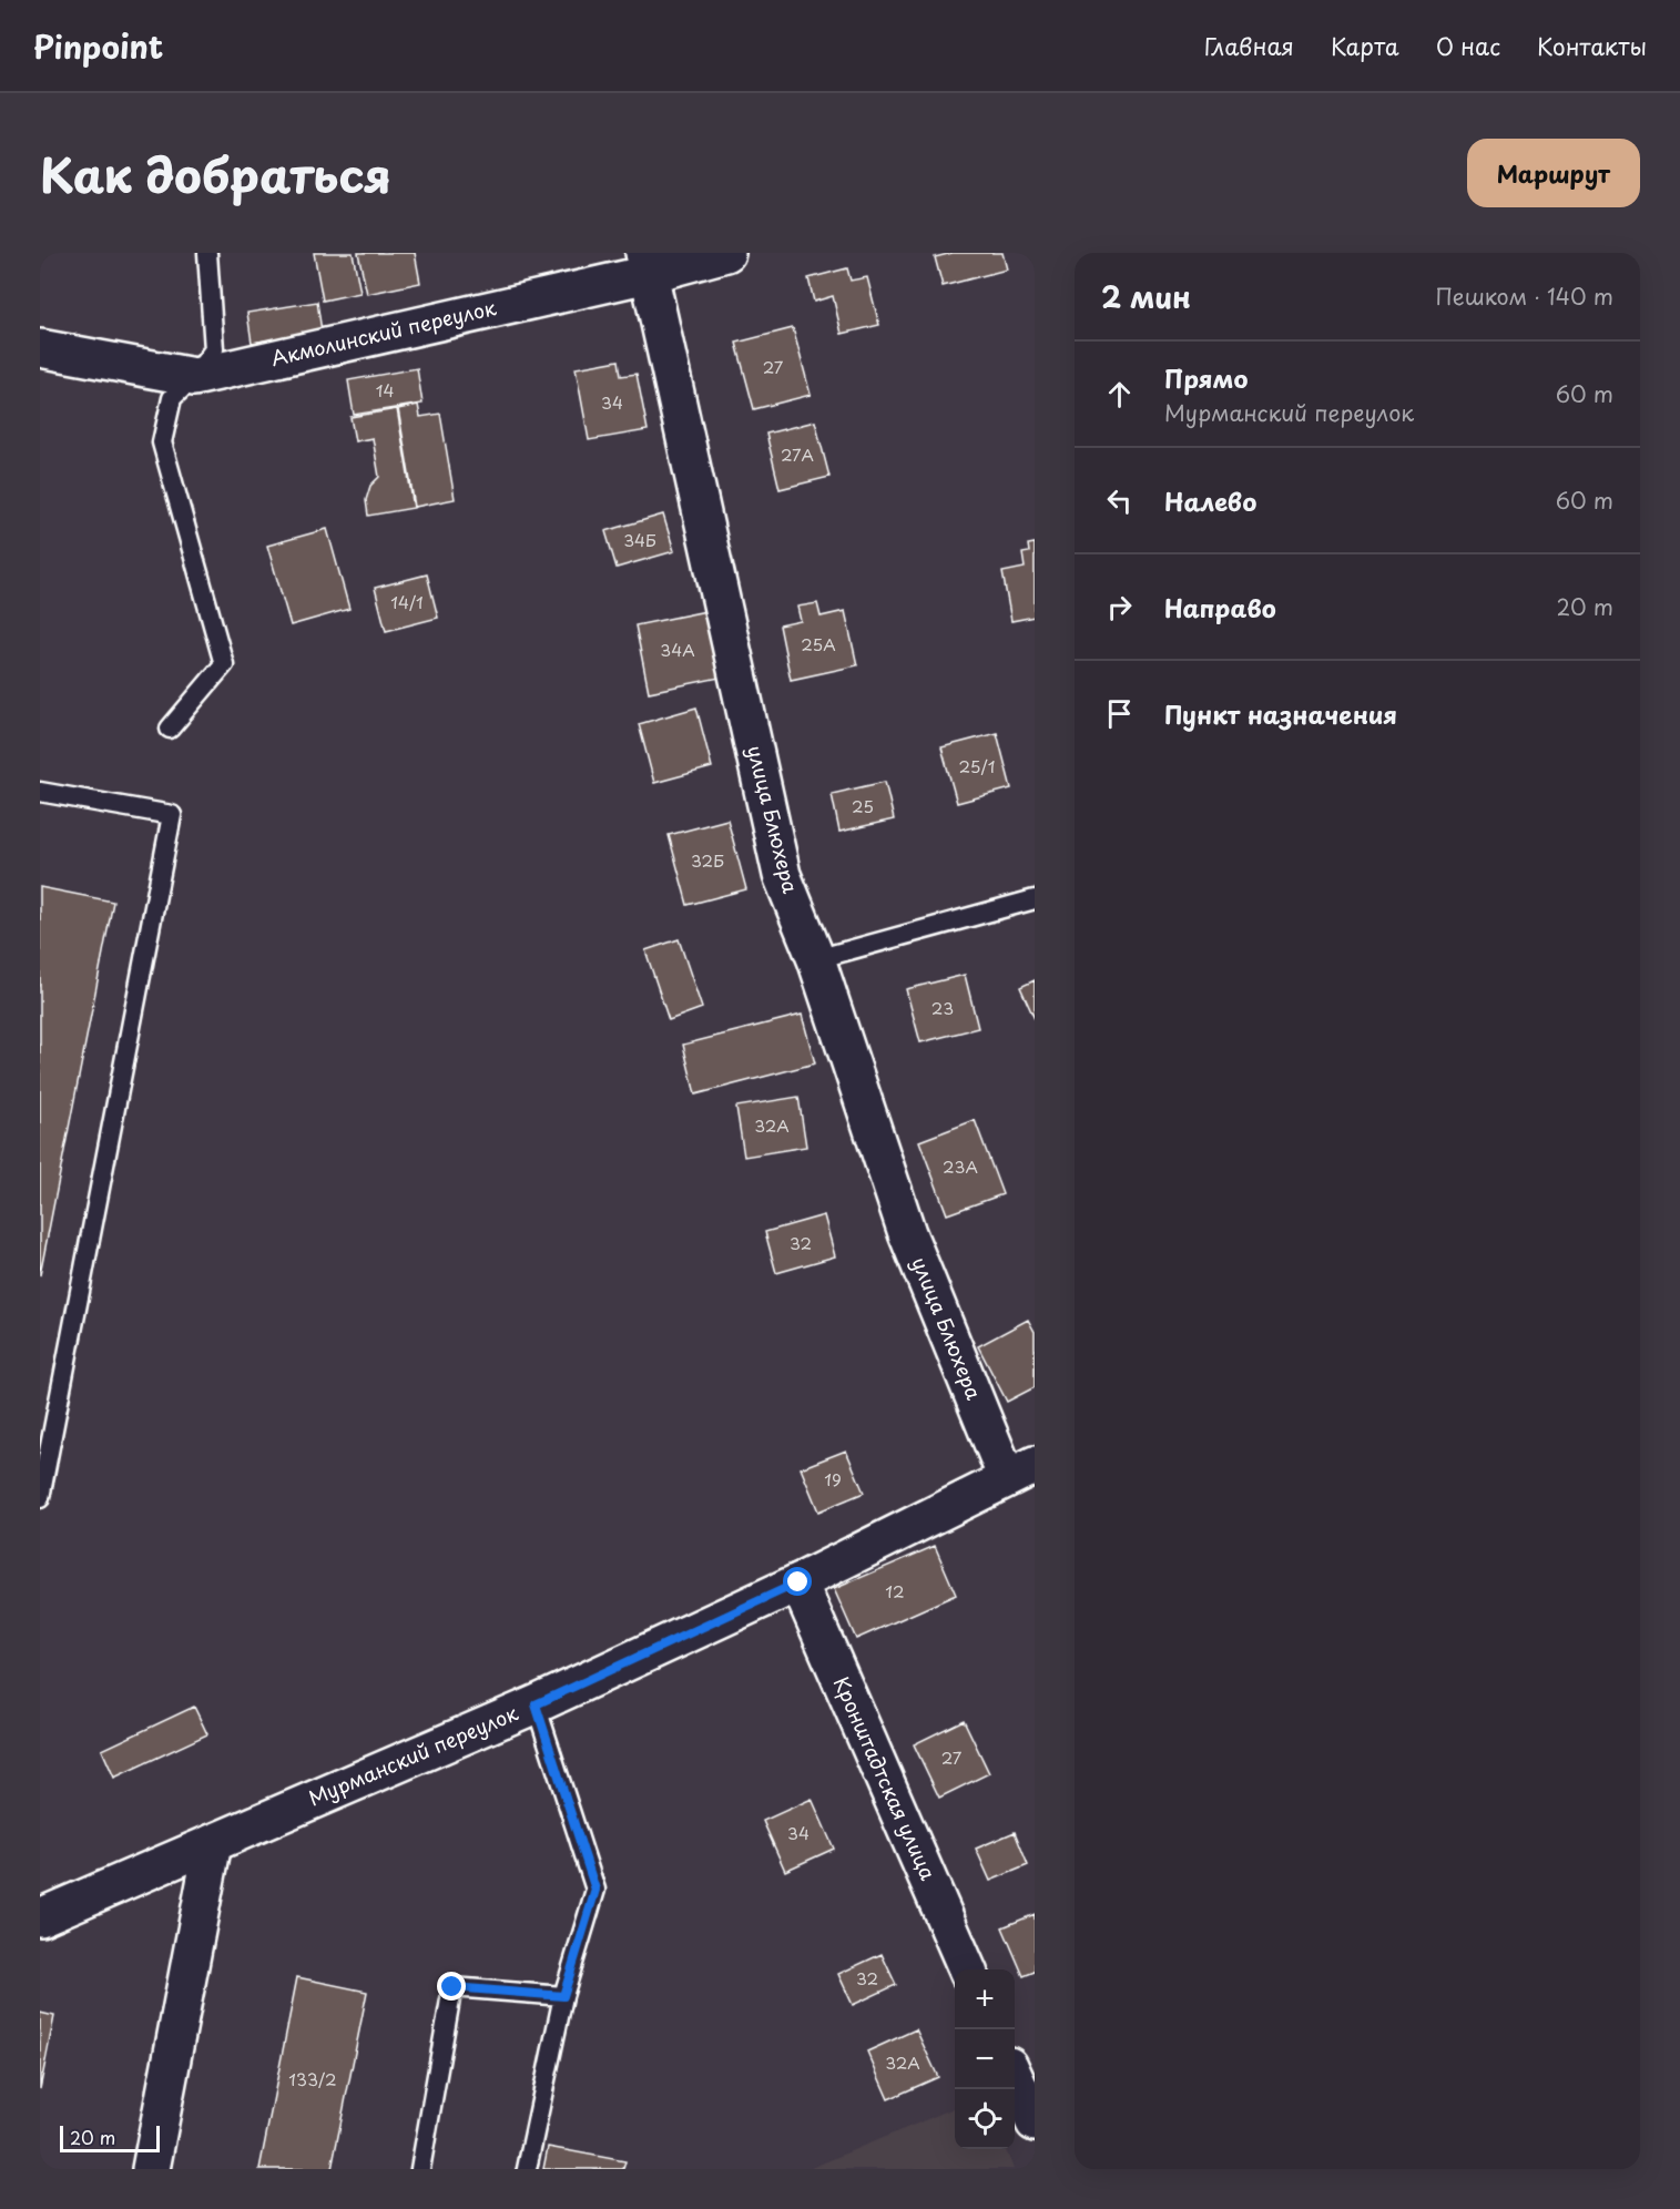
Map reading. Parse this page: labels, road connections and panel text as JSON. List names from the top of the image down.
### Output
{
  "streets": {
    "street": [
      "Акмолинский переулок",
      "улица Блюхера",
      "Мурманский переулок",
      "Кронштадтская улица"
    ]
  },
  "crossings": [
    ["Акмолинский переулок", "улица Блюхера"],
    ["улица Блюхера", "Мурманский переулок"],
    ["Мурманский переулок", "Кронштадтская улица"]
  ],
  "house_numbers": [
    "27",
    "14",
    "34",
    "27А",
    "34Б",
    "14/1",
    "25А",
    "34А",
    "25/1",
    "25",
    "32Б",
    "23",
    "32А",
    "23А",
    "32",
    "19",
    "12",
    "27",
    "34",
    "32",
    "32А",
    "133/2"
  ],
  "scale_bar": "20 m",
  "page": {
    "header": "Pinpoint",
    "nav": [
      "Главная",
      "Карта",
      "О нас",
      "Контакты"
    ],
    "title": "Как добраться",
    "buttons": "Маршрут",
    "heading": ["2 мин", "Пешком · 140 m"],
    "list": [
      ["Прямо", "Мурманский переулок", "60 m"],
      ["Налево", "60 m"],
      ["Направо", "20 m"],
      "Пункт назначения"
    ],
    "map_buttons": ["+", "−"],
    "scale": "20 m"
  }
}
